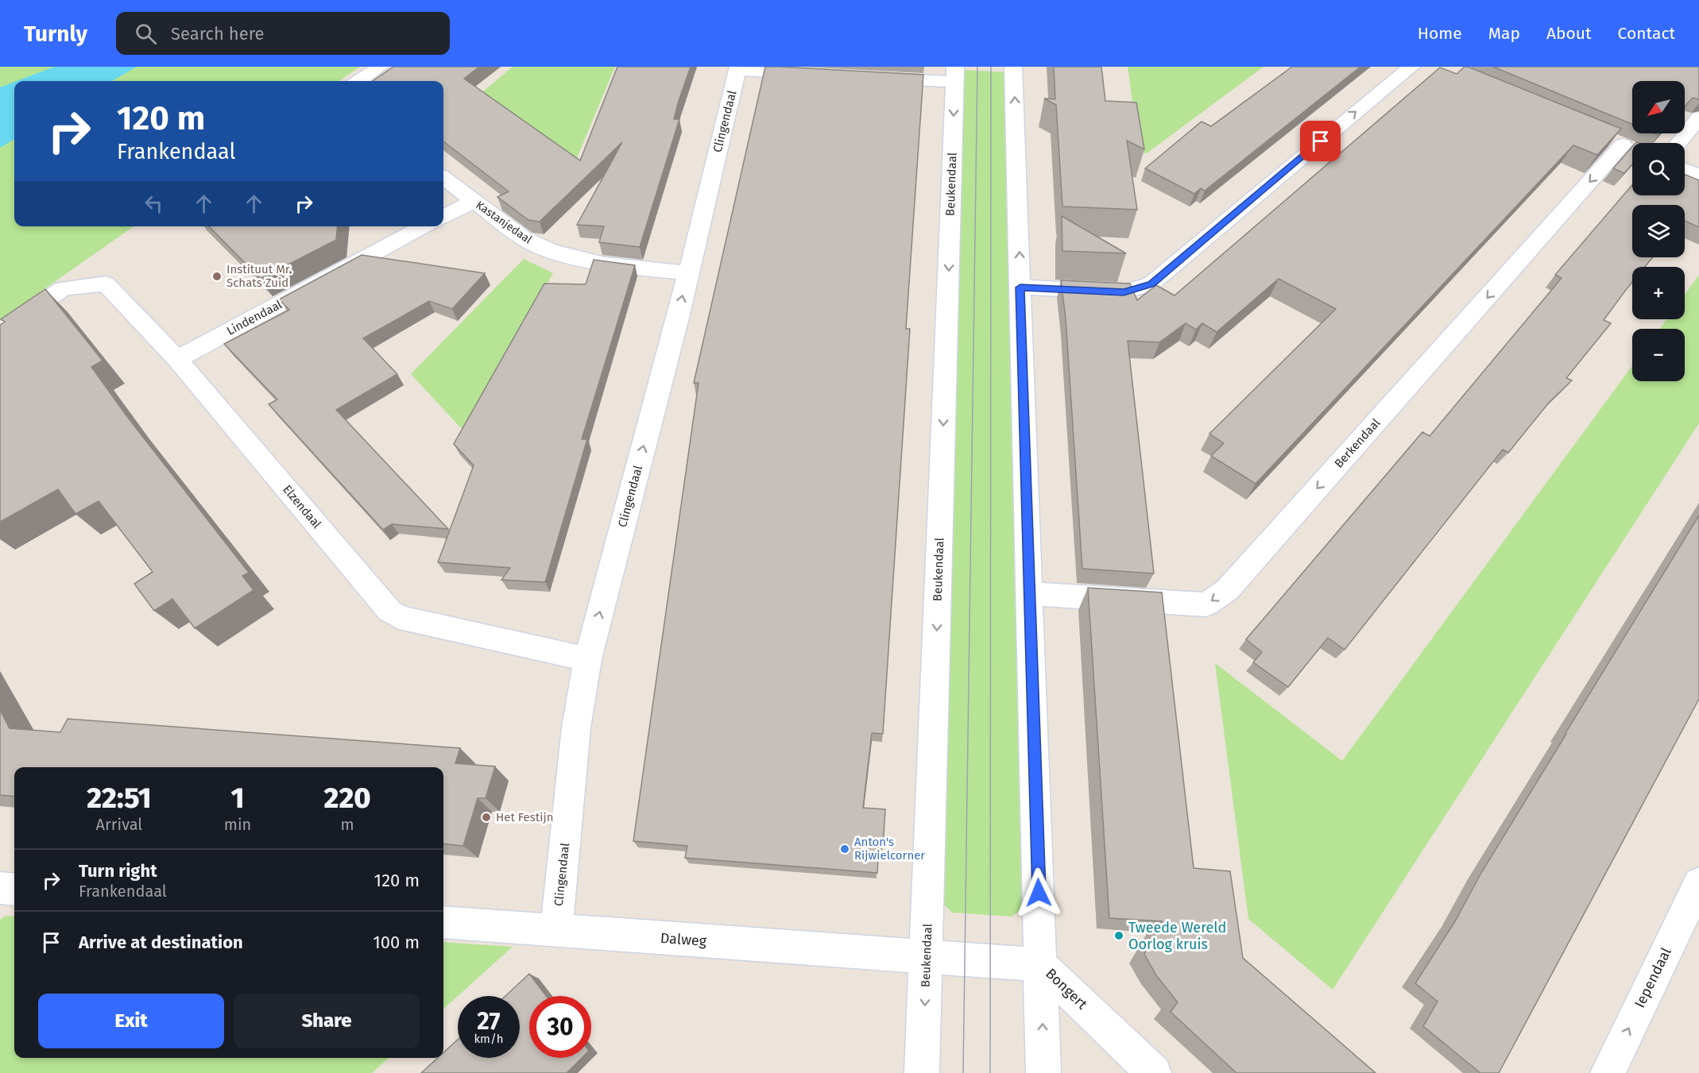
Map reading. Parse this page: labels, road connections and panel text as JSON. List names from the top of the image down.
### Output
{
  "streets": {
    "street": [
      "Clingendaal",
      "Beukendaal",
      "Kastanjedaal",
      "Lindendaal",
      "Berkendaal",
      "Elzendaal",
      "Dalweg",
      "Iependaal",
      "Bongert"
    ]
  },
  "crossings": [
    ["Clingendaal", "Kastanjedaal"],
    ["Clingendaal", "Elzendaal"],
    ["Clingendaal", "Dalweg"],
    ["Beukendaal", "Dalweg"],
    ["Beukendaal", "Bongert"],
    ["Lindendaal", "Elzendaal"],
    ["Dalweg", "Bongert"]
  ],
  "one_way": ["Clingendaal", "Berkendaal", "Iependaal"],
  "places": [
    "Instituut Mr. Schats Zuid",
    "Het Festijn",
    "Anton's Rijwielcorner",
    "Tweede Wereld Oorlog kruis"
  ],
  "north": "bottom left",
  "page": {
    "header": "Turnly",
    "search": "Search here",
    "nav": [
      "Home",
      "Map",
      "About",
      "Contact"
    ],
    "map_buttons": ["+", "−"],
    "turn": ["120 m", "Frankendaal"],
    "eta": [
      "22:51",
      "Arrival",
      "1",
      "min",
      "220",
      "m"
    ],
    "list": [
      {
        "name": "Turn right",
        "note": "Frankendaal",
        "value": "120 m"
      },
      {
        "name": "Arrive at destination",
        "value": "100 m"
      }
    ],
    "buttons": ["Exit", "Share"],
    "speed": "27 km/h",
    "limit": "30"
  }
}
